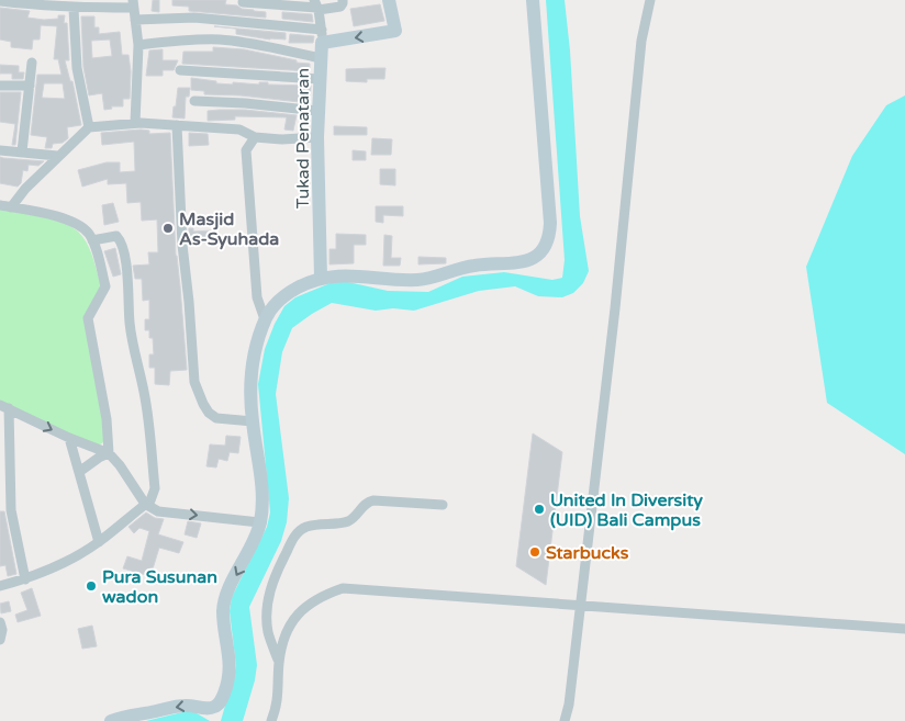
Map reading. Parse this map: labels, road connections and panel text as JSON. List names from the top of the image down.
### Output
{
  "streets": {
    "street": ["Tukad Penataran"]
  },
  "places": [
    "Masjid As-Syuhada",
    "United In Diversity (UID) Bali Campus",
    "Starbucks",
    "Pura Susunan wadon"
  ]
}
